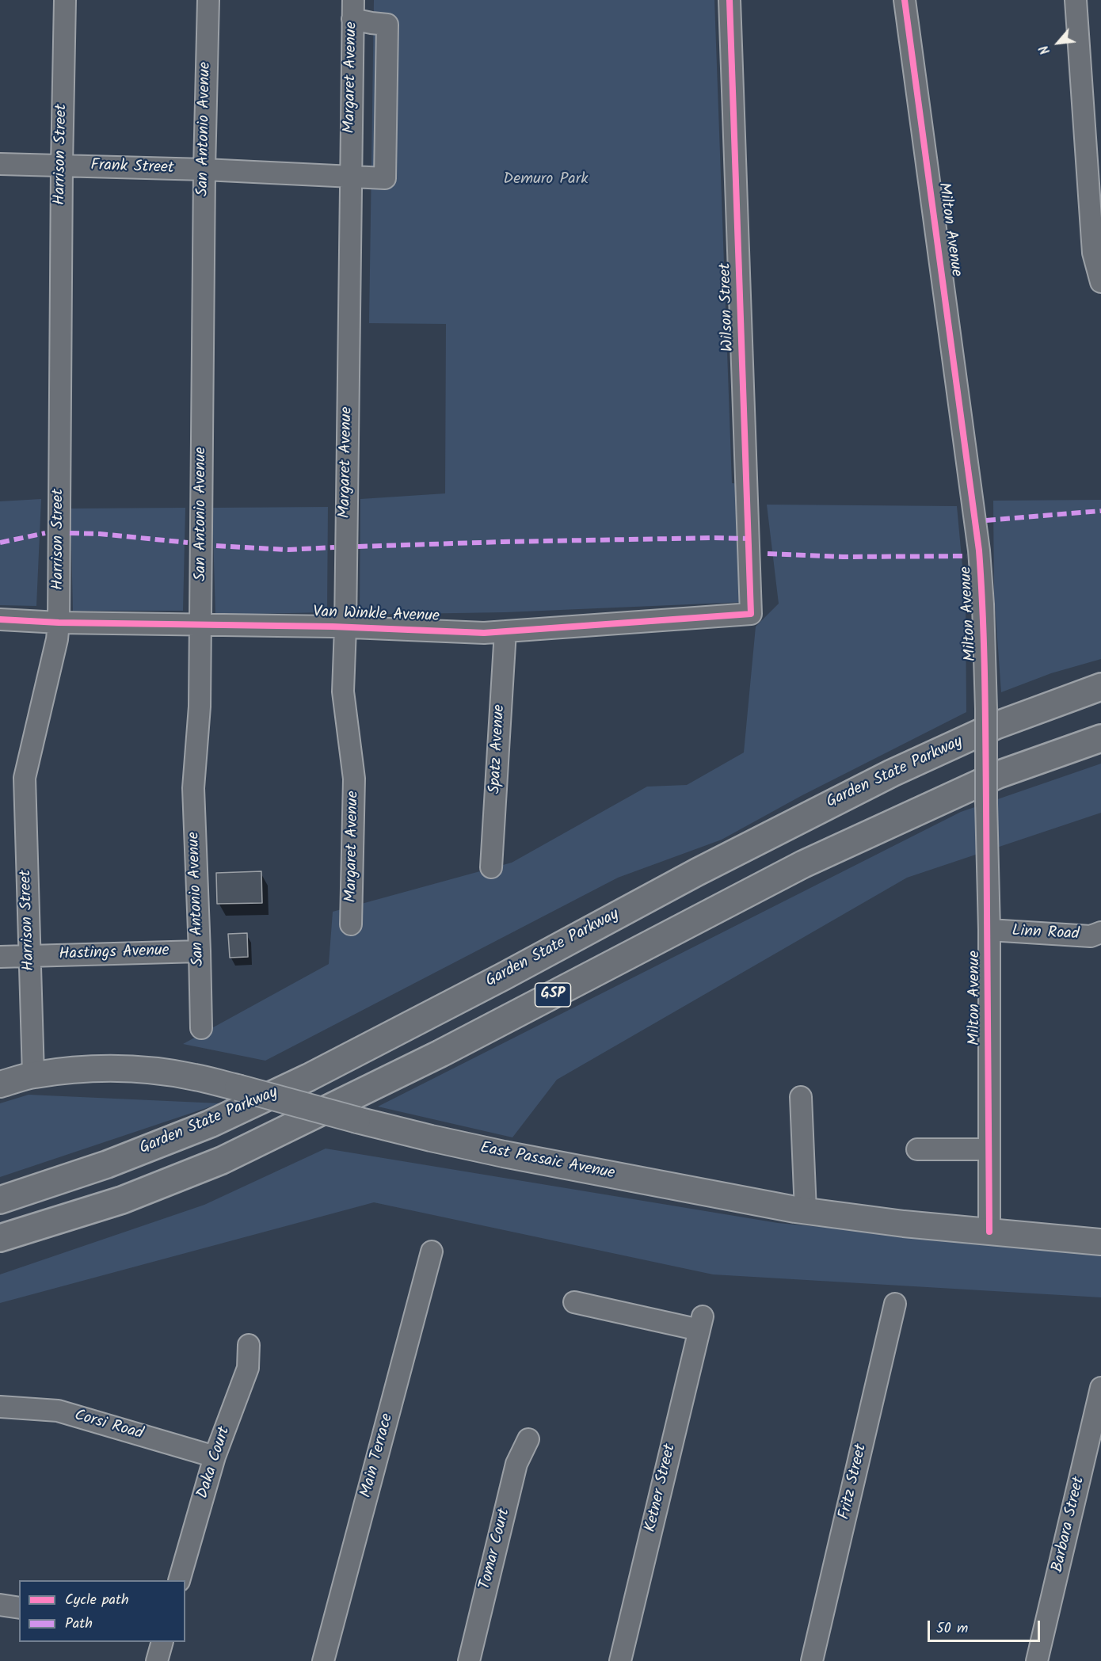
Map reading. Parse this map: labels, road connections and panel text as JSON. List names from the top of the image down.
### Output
{
  "streets": {
    "highway": ["Garden State Parkway", "GSP"],
    "main road": ["East Passaic Avenue"],
    "street": [
      "Margaret Avenue",
      "San Antonio Avenue",
      "Harrison Street",
      "Frank Street",
      "Milton Avenue",
      "Wilson Street",
      "Van Winkle Avenue",
      "Spatz Avenue",
      "Linn Road",
      "Hastings Avenue",
      "Corsi Road",
      "Main Terrace",
      "Daka Court",
      "Fritz Street",
      "Ketner Street",
      "Barbara Street",
      "Tomar Court"
    ]
  },
  "crossings": [
    ["Margaret Avenue", "Frank Street"],
    ["Margaret Avenue", "Van Winkle Avenue"],
    ["San Antonio Avenue", "Frank Street"],
    ["San Antonio Avenue", "Van Winkle Avenue"],
    ["San Antonio Avenue", "Hastings Avenue"],
    ["Harrison Street", "Frank Street"],
    ["Harrison Street", "Van Winkle Avenue"],
    ["Harrison Street", "Hastings Avenue"],
    ["Harrison Street", "East Passaic Avenue"],
    ["Milton Avenue", "Linn Road"],
    ["Milton Avenue", "East Passaic Avenue"],
    ["Wilson Street", "Van Winkle Avenue"],
    ["Van Winkle Avenue", "Spatz Avenue"],
    ["Corsi Road", "Daka Court"]
  ],
  "parks": ["Demuro Park"],
  "legend": ["Cycle path", "Path"],
  "scale_bar": "50 m",
  "north": "bottom left"
}
